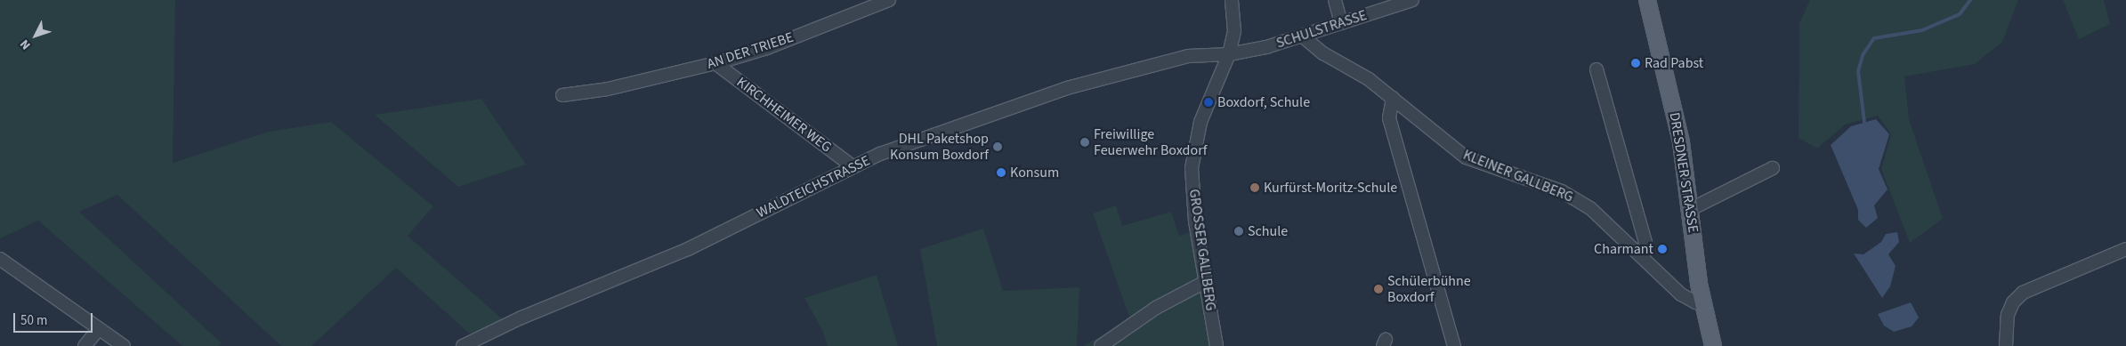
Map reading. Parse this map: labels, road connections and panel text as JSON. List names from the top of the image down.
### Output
{
  "streets": {
    "main road": ["DRESDNER STRASSE"],
    "street": [
      "SCHULSTRASSE",
      "AN DER TRIEBE",
      "KIRCHHEIMER WEG",
      "KLEINER GALLBERG",
      "WALDTEICHSTRASSE",
      "GROSSER GALLBERG"
    ]
  },
  "crossings": [
    ["SCHULSTRASSE", "KLEINER GALLBERG"],
    ["SCHULSTRASSE", "WALDTEICHSTRASSE"],
    ["SCHULSTRASSE", "GROSSER GALLBERG"],
    ["AN DER TRIEBE", "KIRCHHEIMER WEG"],
    ["KIRCHHEIMER WEG", "WALDTEICHSTRASSE"],
    ["DRESDNER STRASSE", "KLEINER GALLBERG"],
    ["WALDTEICHSTRASSE", "GROSSER GALLBERG"]
  ],
  "places": [
    "Rad Pabst",
    "Boxdorf, Schule",
    "Freiwillige Feuerwehr Boxdorf",
    "DHL Paketshop Konsum Boxdorf",
    "Konsum",
    "Kurfürst-Moritz-Schule",
    "Schule",
    "Charmant",
    "Schülerbühne Boxdorf"
  ],
  "scale_bar": "50 m",
  "north": "bottom left"
}
